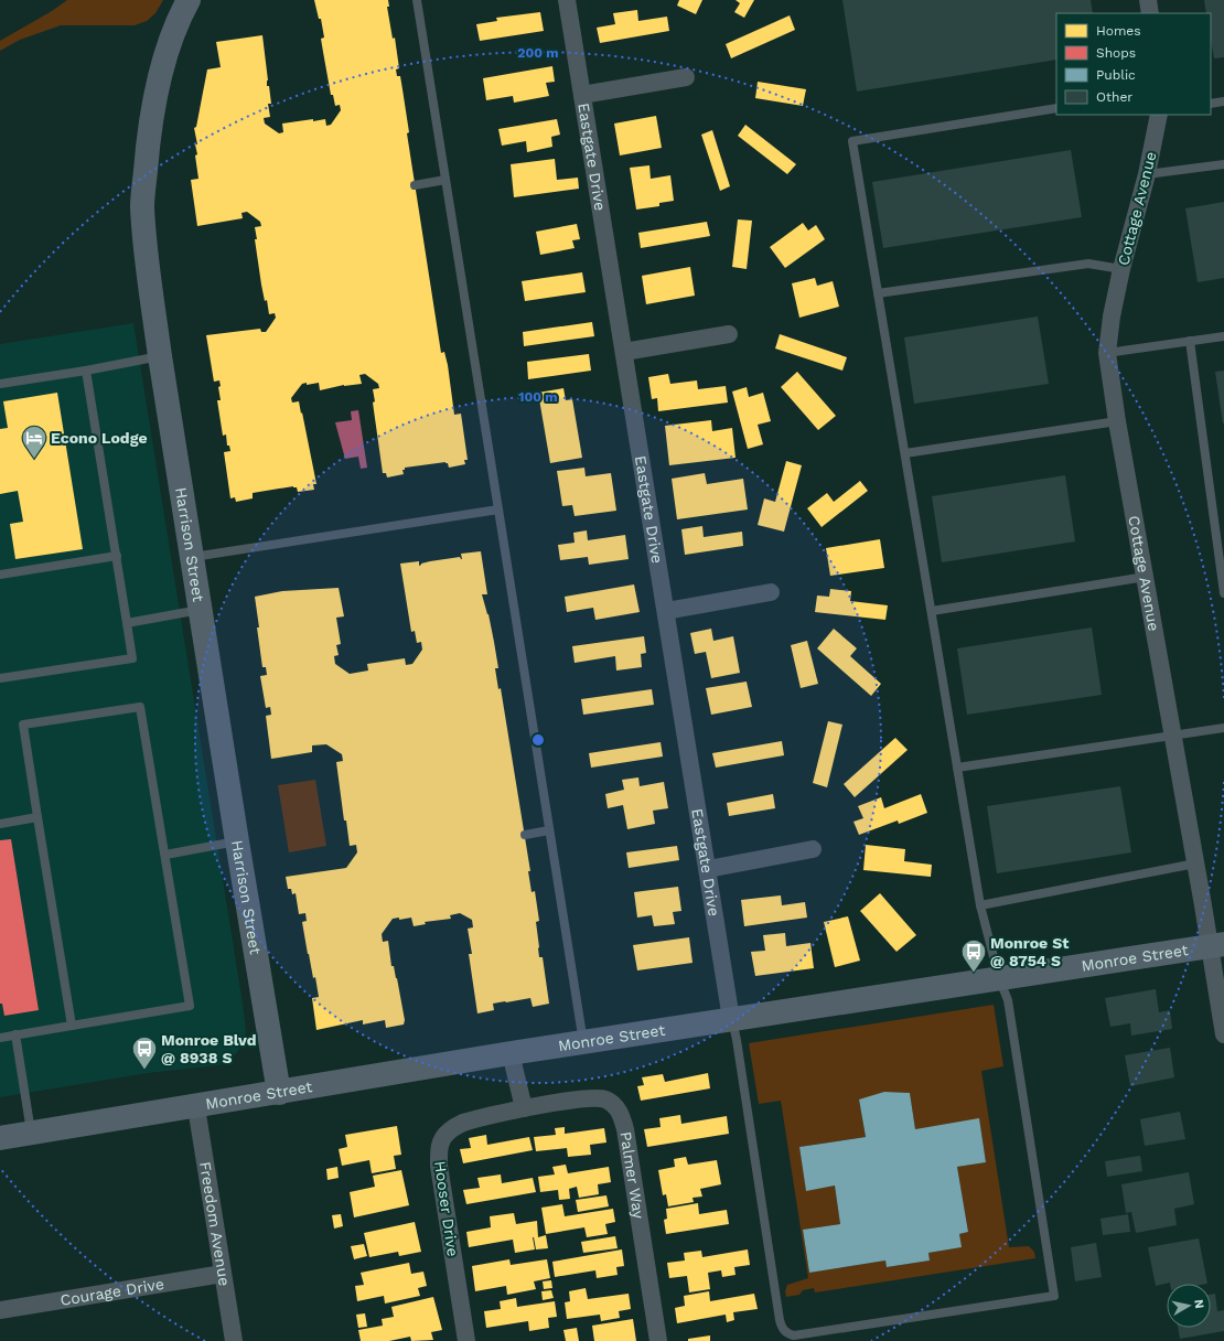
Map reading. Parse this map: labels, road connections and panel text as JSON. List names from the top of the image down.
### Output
{
  "streets": {
    "street": [
      "Eastgate Drive",
      "Cottage Avenue",
      "Harrison Street",
      "Monroe Street",
      "Palmer Way",
      "Hooser Drive",
      "Freedom Avenue",
      "Courage Drive"
    ]
  },
  "crossings": [
    ["Eastgate Drive", "Monroe Street"],
    ["Cottage Avenue", "Monroe Street"],
    ["Harrison Street", "Monroe Street"],
    ["Monroe Street", "Freedom Avenue"],
    ["Palmer Way", "Hooser Drive"],
    ["Freedom Avenue", "Courage Drive"]
  ],
  "places": {
    "hotel": ["Econo Lodge"],
    "bus stop": ["Monroe St @ 8754 S", "Monroe Blvd @ 8938 S"]
  },
  "legend": [
    "Homes",
    "Shops",
    "Public",
    "Other"
  ],
  "north": "right",
  "rings": ["200 m", "100 m"]
}
